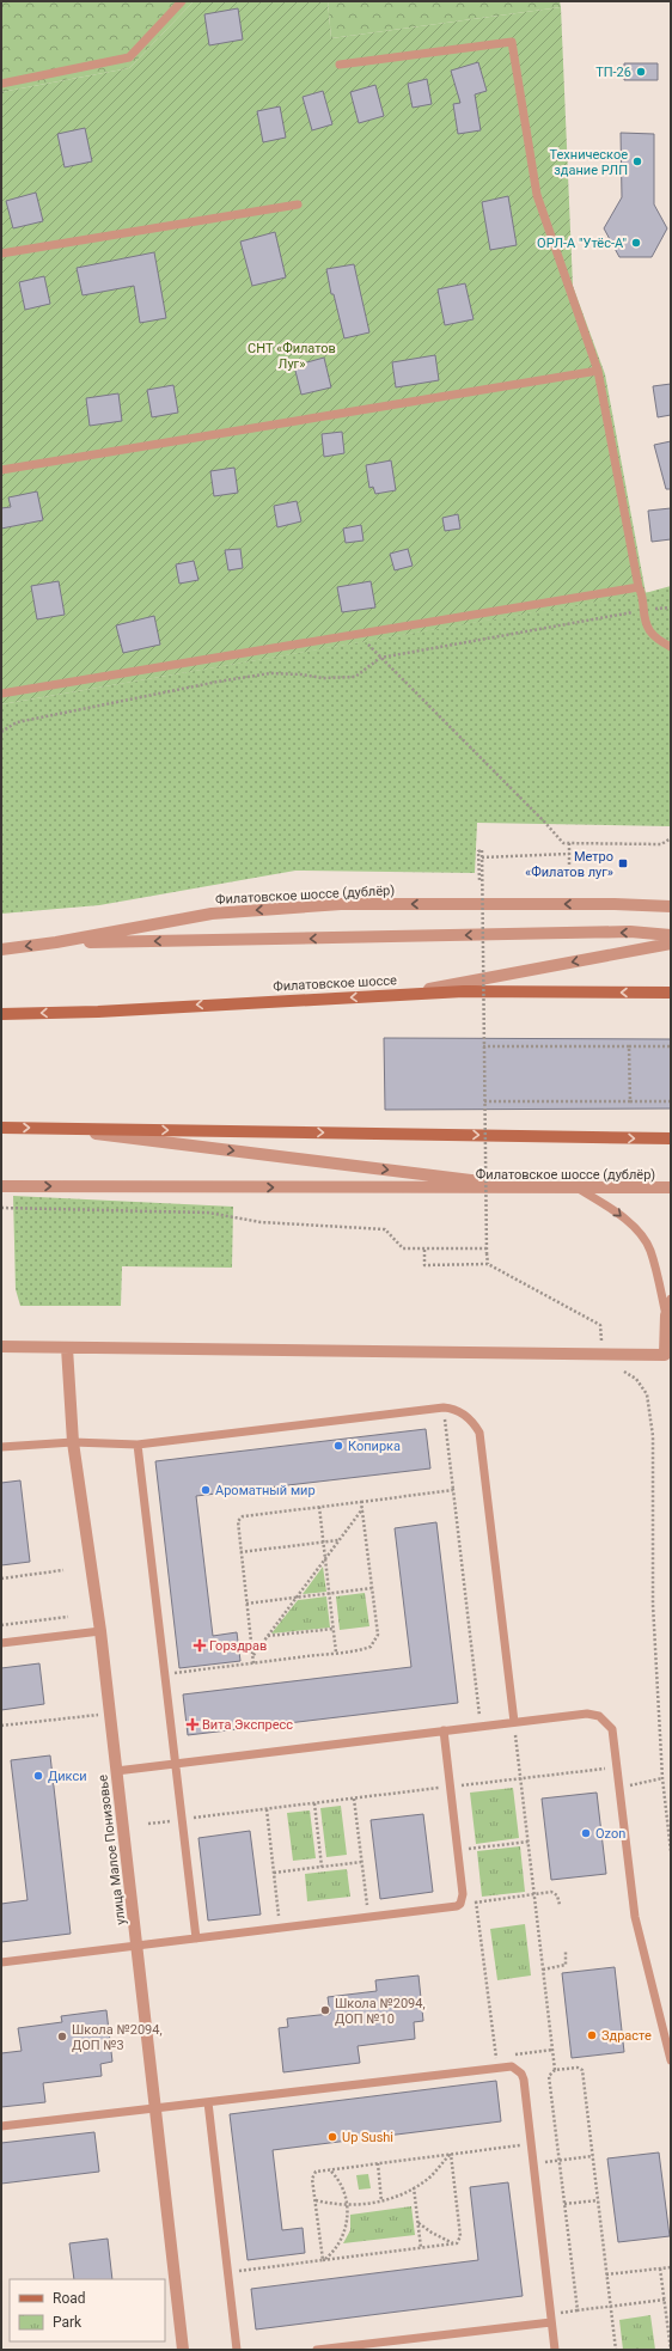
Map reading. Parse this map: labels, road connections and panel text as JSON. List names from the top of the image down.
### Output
{
  "streets": {
    "main road": ["Филатовское шоссе"],
    "street": ["Филатовское шоссе (дублёр)", "улица Малое Понизовье"]
  },
  "one_way": ["Филатовское шоссе"],
  "parks": ["СНТ «Филатов Луг»"],
  "places": {
    "other": [
      "ТП-26",
      "Техническое здание РЛП",
      "ОРЛ-А \"Утёс-А\"",
      "Копирка",
      "Ароматный мир",
      "Дикси",
      "Ozon",
      "Школа №2094, ДОП №10",
      "Здрасте",
      "Школа №2094, ДОП №3",
      "Up Sushi"
    ],
    "transit": ["Метро «Филатов луг»"],
    "health": ["Горздрав", "Вита Экспресс"]
  },
  "legend": ["Road", "Park"]
}
